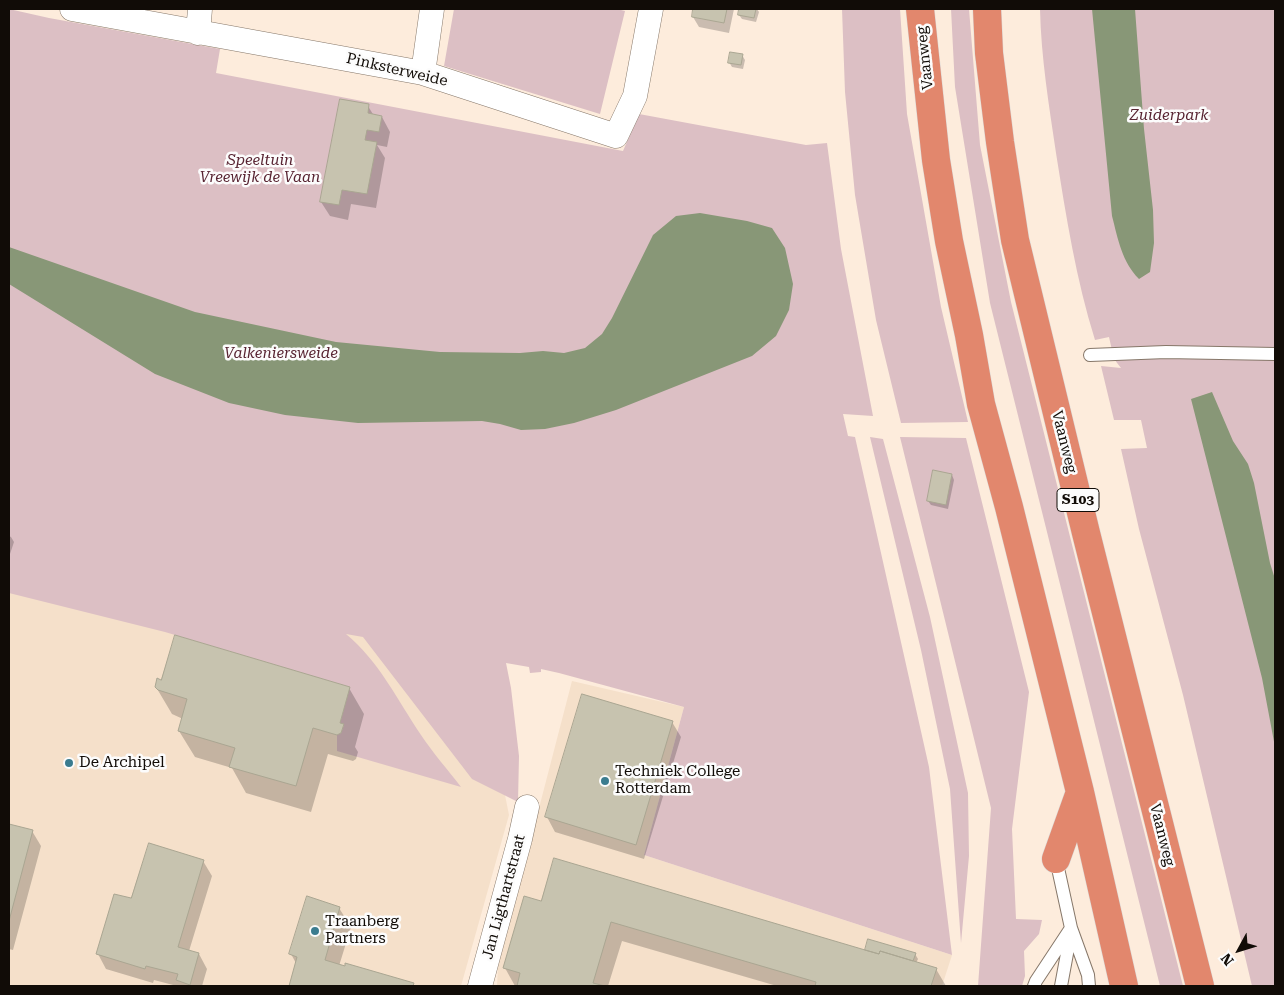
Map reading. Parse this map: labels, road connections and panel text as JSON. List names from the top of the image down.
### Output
{
  "streets": {
    "highway": ["Vaanweg", "S103"],
    "street": ["Pinksterweide", "Jan Ligthartstraat"]
  },
  "parks": ["Zuiderpark", "Speeltuin Vreewijk de Vaan", "Valkeniersweide"],
  "places": ["De Archipel", "Techniek College Rotterdam", "Traanberg Partners"],
  "north": "bottom left"
}
